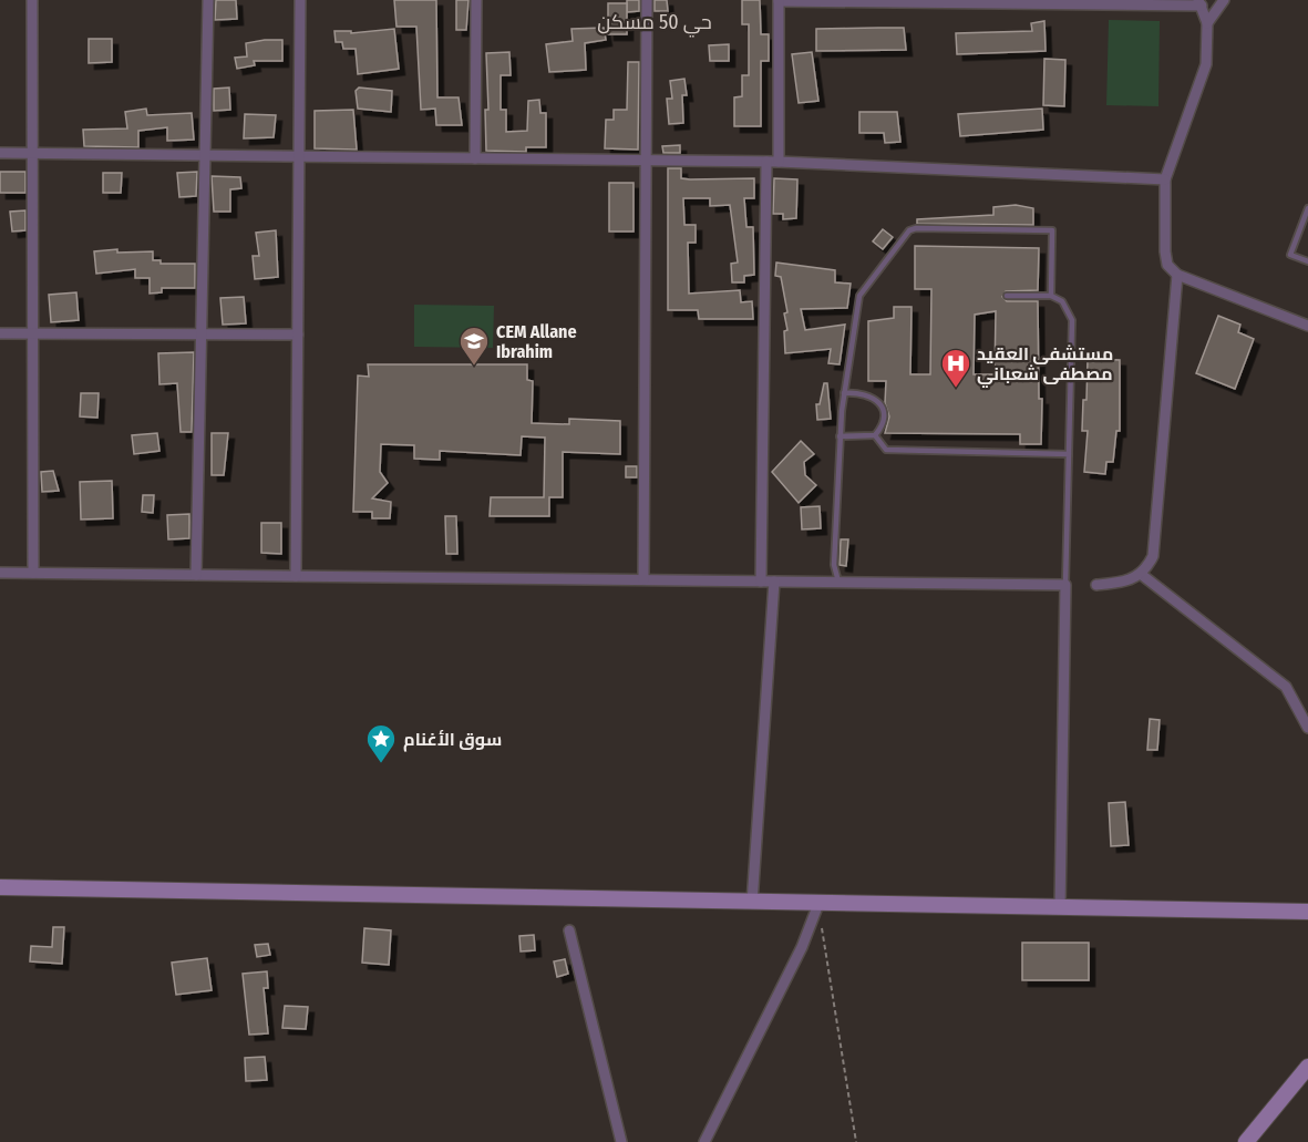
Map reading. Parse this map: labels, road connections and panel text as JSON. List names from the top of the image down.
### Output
{
  "districts": ["حي 50 مسكن"],
  "places": {
    "school or university": ["CEM Allane Ibrahim"],
    "hospital": ["مستشفى العقيد مصطفى شعباني"],
    "place": ["سوق الأغنام"]
  }
}
